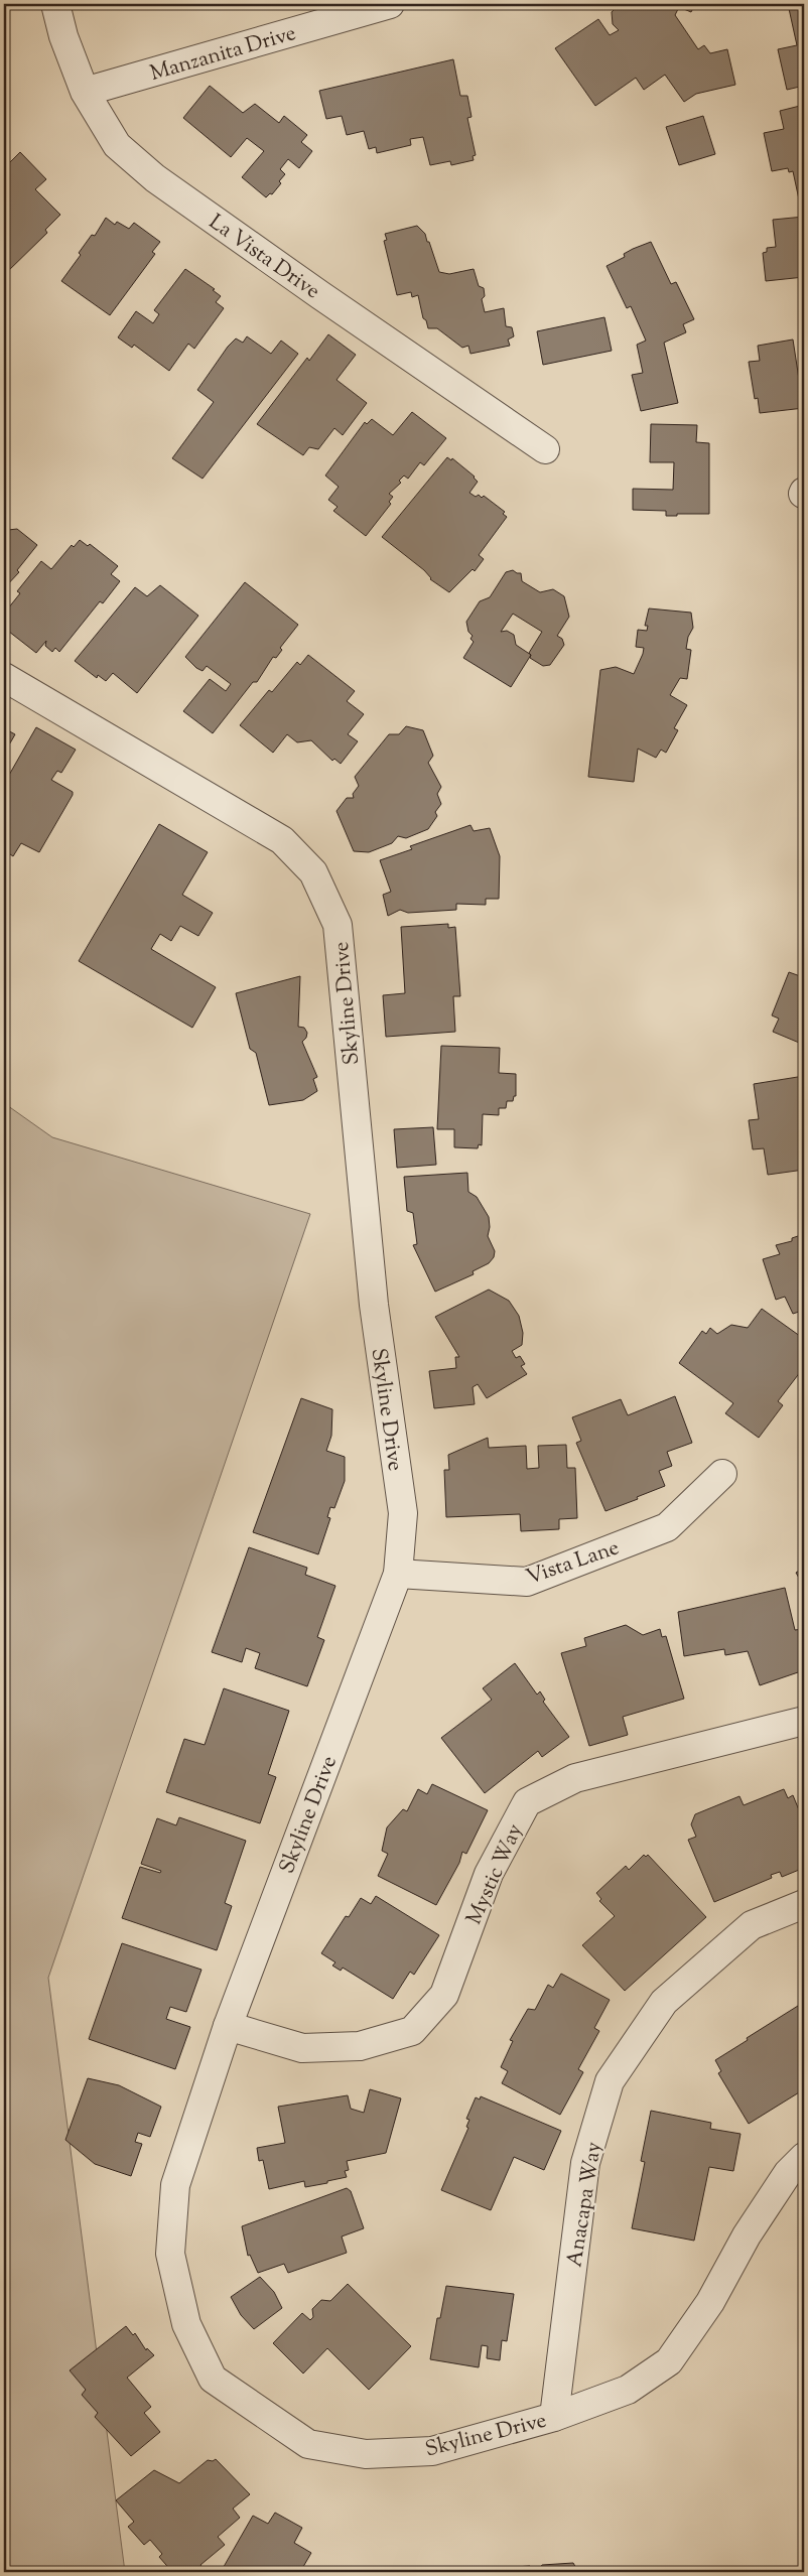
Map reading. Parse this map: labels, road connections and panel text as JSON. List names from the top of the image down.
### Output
{
  "streets": {
    "street": [
      "Manzanita Drive",
      "La Vista Drive",
      "Skyline Drive",
      "Vista Lane",
      "Mystic Way",
      "Anacapa Way"
    ]
  },
  "crossings": [
    ["Manzanita Drive", "La Vista Drive"],
    ["Skyline Drive", "Vista Lane"],
    ["Skyline Drive", "Mystic Way"],
    ["Skyline Drive", "Anacapa Way"]
  ]
}
